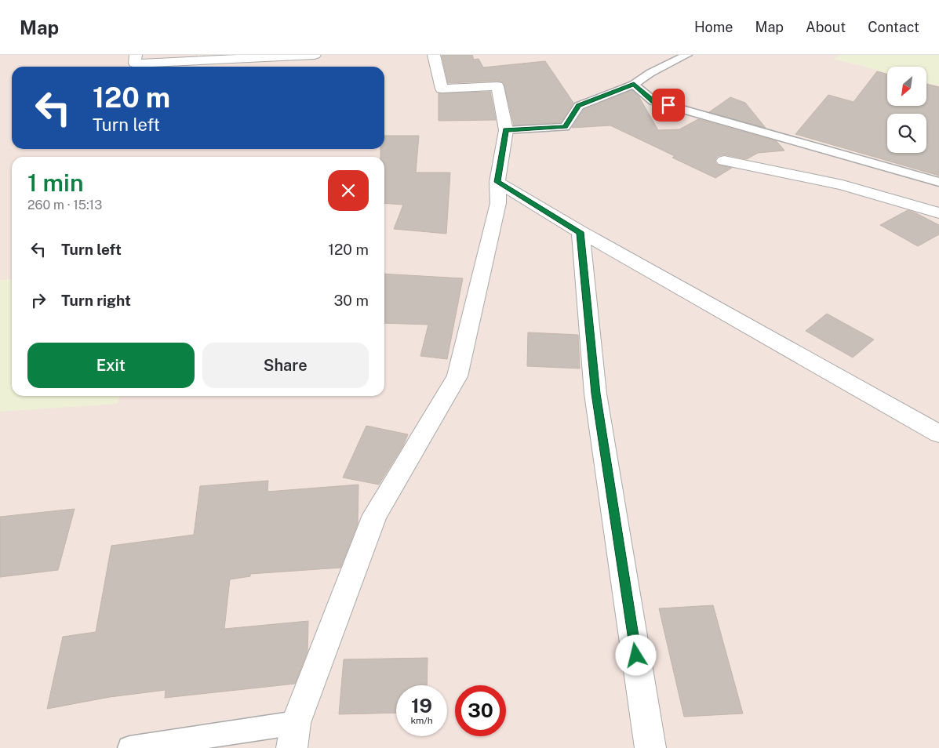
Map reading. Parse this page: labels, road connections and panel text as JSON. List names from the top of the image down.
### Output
{
  "north": "bottom left",
  "page": {
    "header": "Map",
    "nav": [
      "Home",
      "Map",
      "About",
      "Contact"
    ],
    "turn": ["120 m", "Turn left"],
    "heading": ["1 min", "260 m · 15:13"],
    "list": [
      {
        "name": "Turn left",
        "value": "120 m"
      },
      {
        "name": "Turn right",
        "value": "30 m"
      }
    ],
    "buttons": ["Exit", "Share"],
    "speed": "19 km/h",
    "limit": "30"
  }
}
